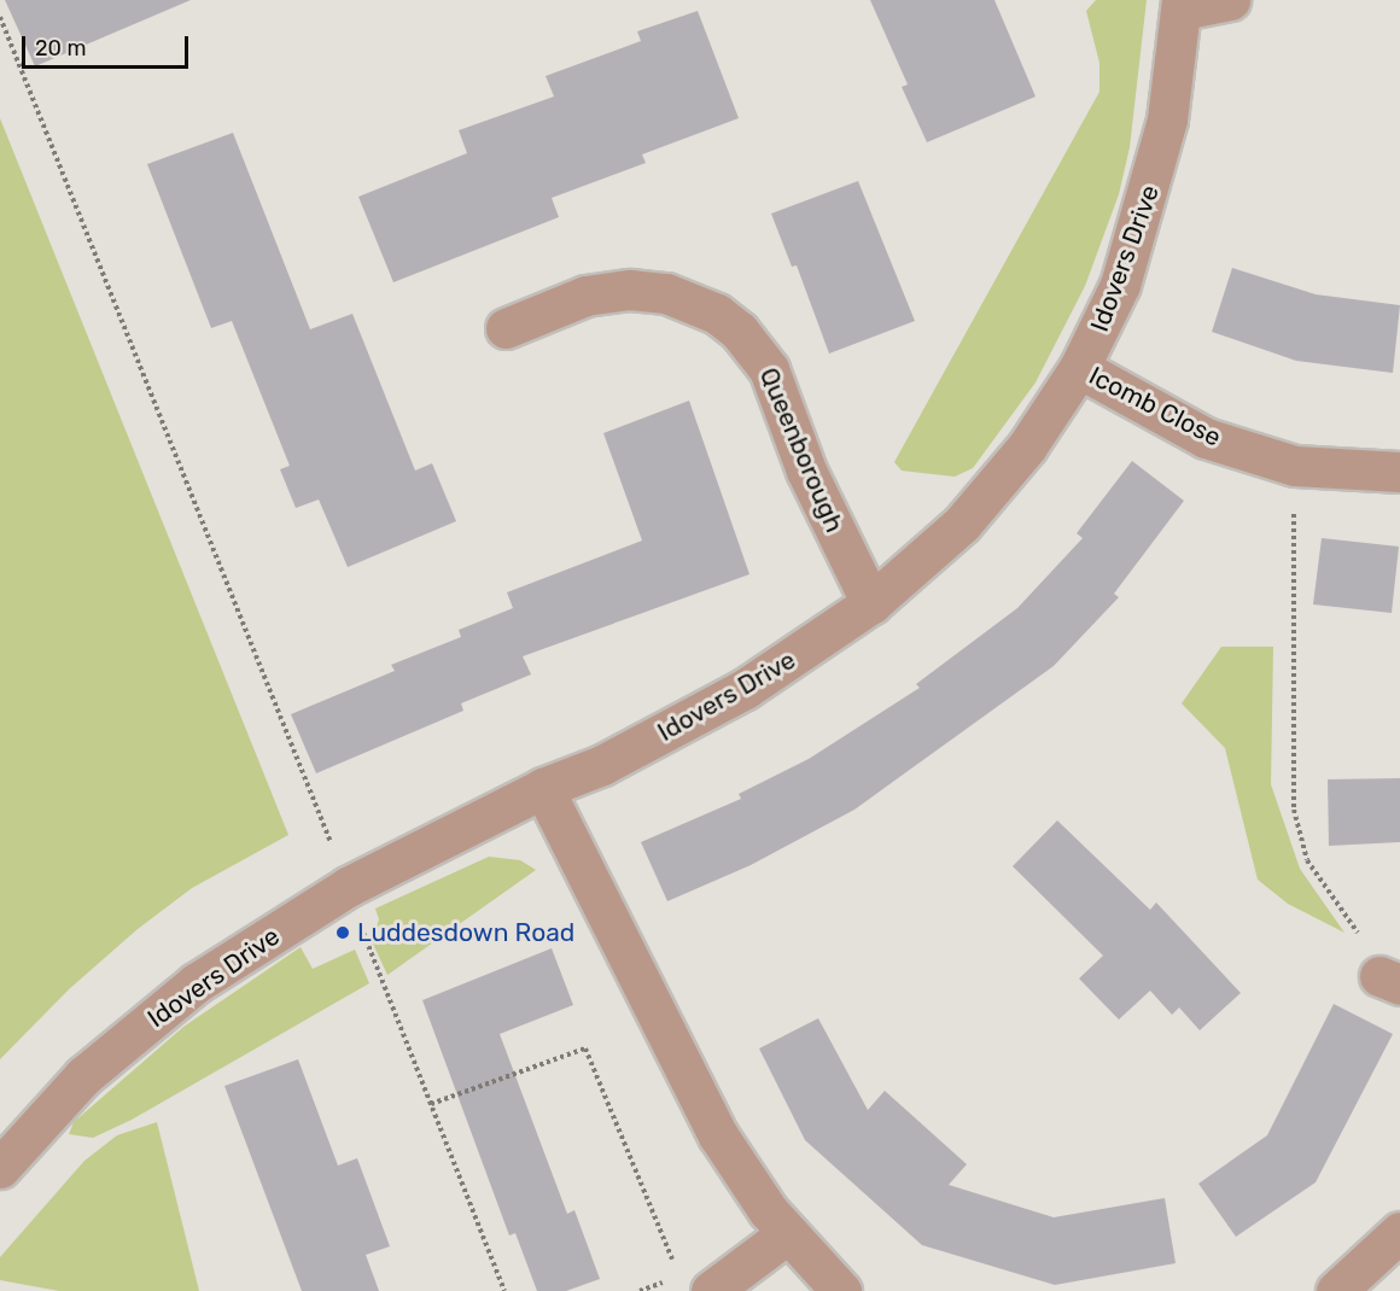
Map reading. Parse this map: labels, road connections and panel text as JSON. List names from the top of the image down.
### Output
{
  "streets": {
    "street": ["Idovers Drive", "Icomb Close", "Queenborough"]
  },
  "crossings": [
    ["Idovers Drive", "Icomb Close"],
    ["Idovers Drive", "Queenborough"]
  ],
  "places": ["Luddesdown Road"],
  "scale_bar": "20 m"
}
